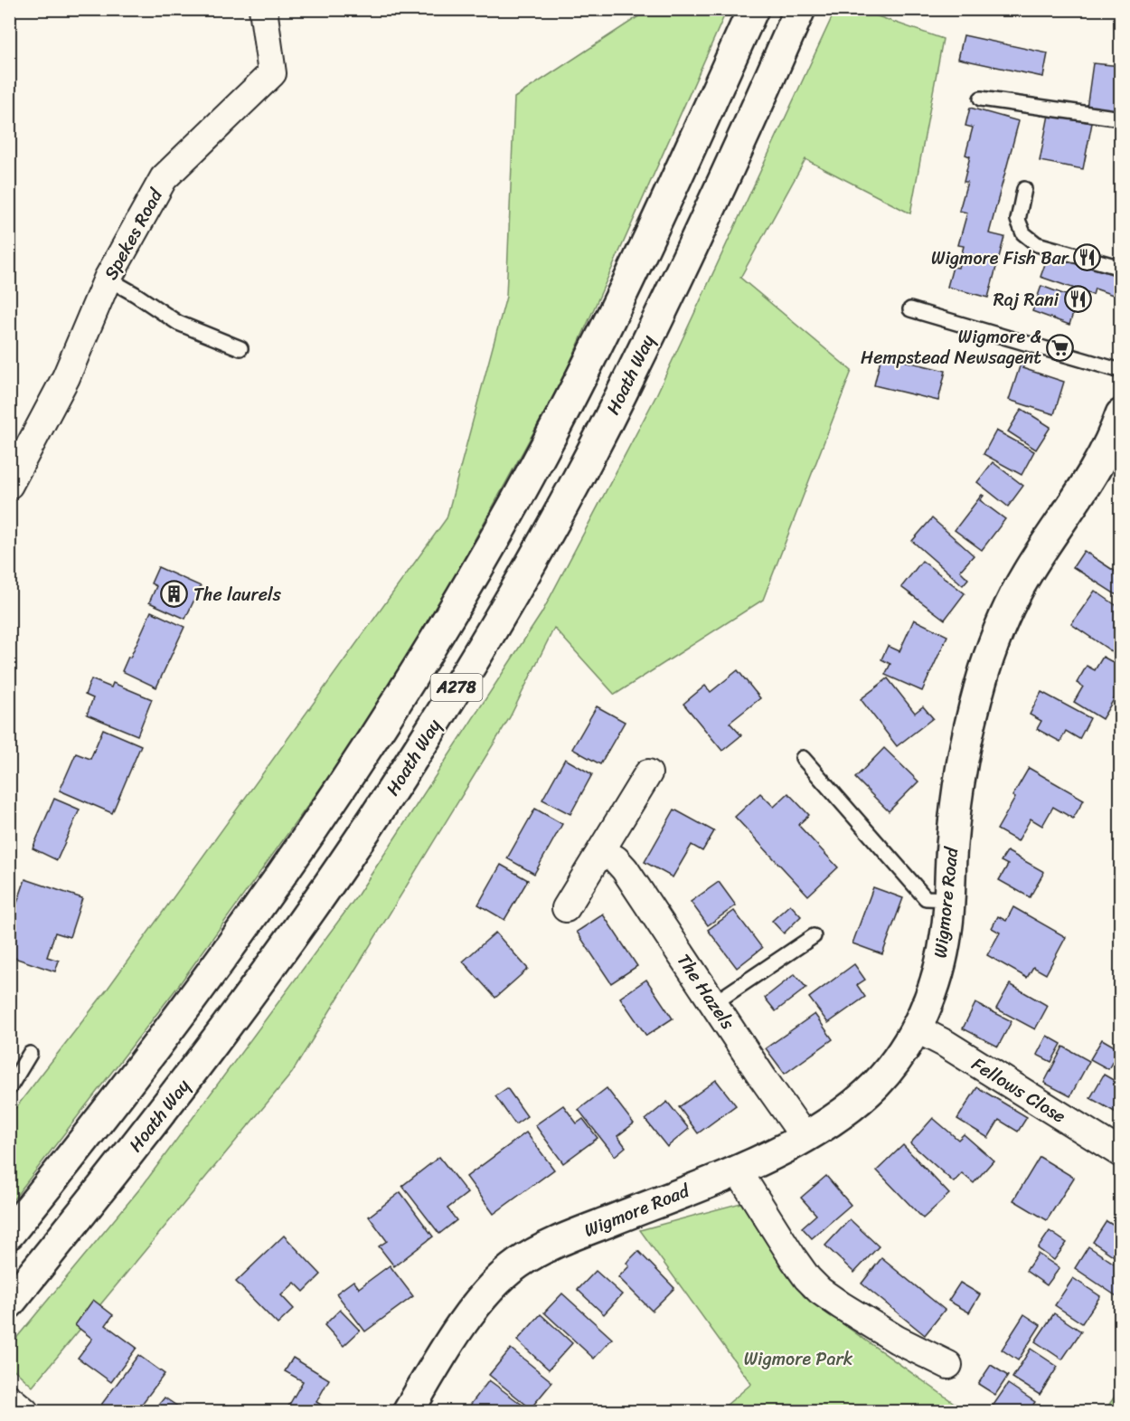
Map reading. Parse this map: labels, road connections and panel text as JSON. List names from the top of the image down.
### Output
{
  "streets": {
    "main road": ["Hoath Way", "A278", "Wigmore Road"],
    "street": ["Spekes Road", "The Hazels", "Fellows Close"]
  },
  "crossings": [
    ["Wigmore Road", "The Hazels"],
    ["Wigmore Road", "Fellows Close"]
  ],
  "parks": ["Wigmore Park"],
  "places": {
    "restaurant": ["Wigmore Fish Bar", "Raj Rani"],
    "supermarket": ["Wigmore & Hempstead Newsagent"],
    "building": ["The laurels"]
  }
}
